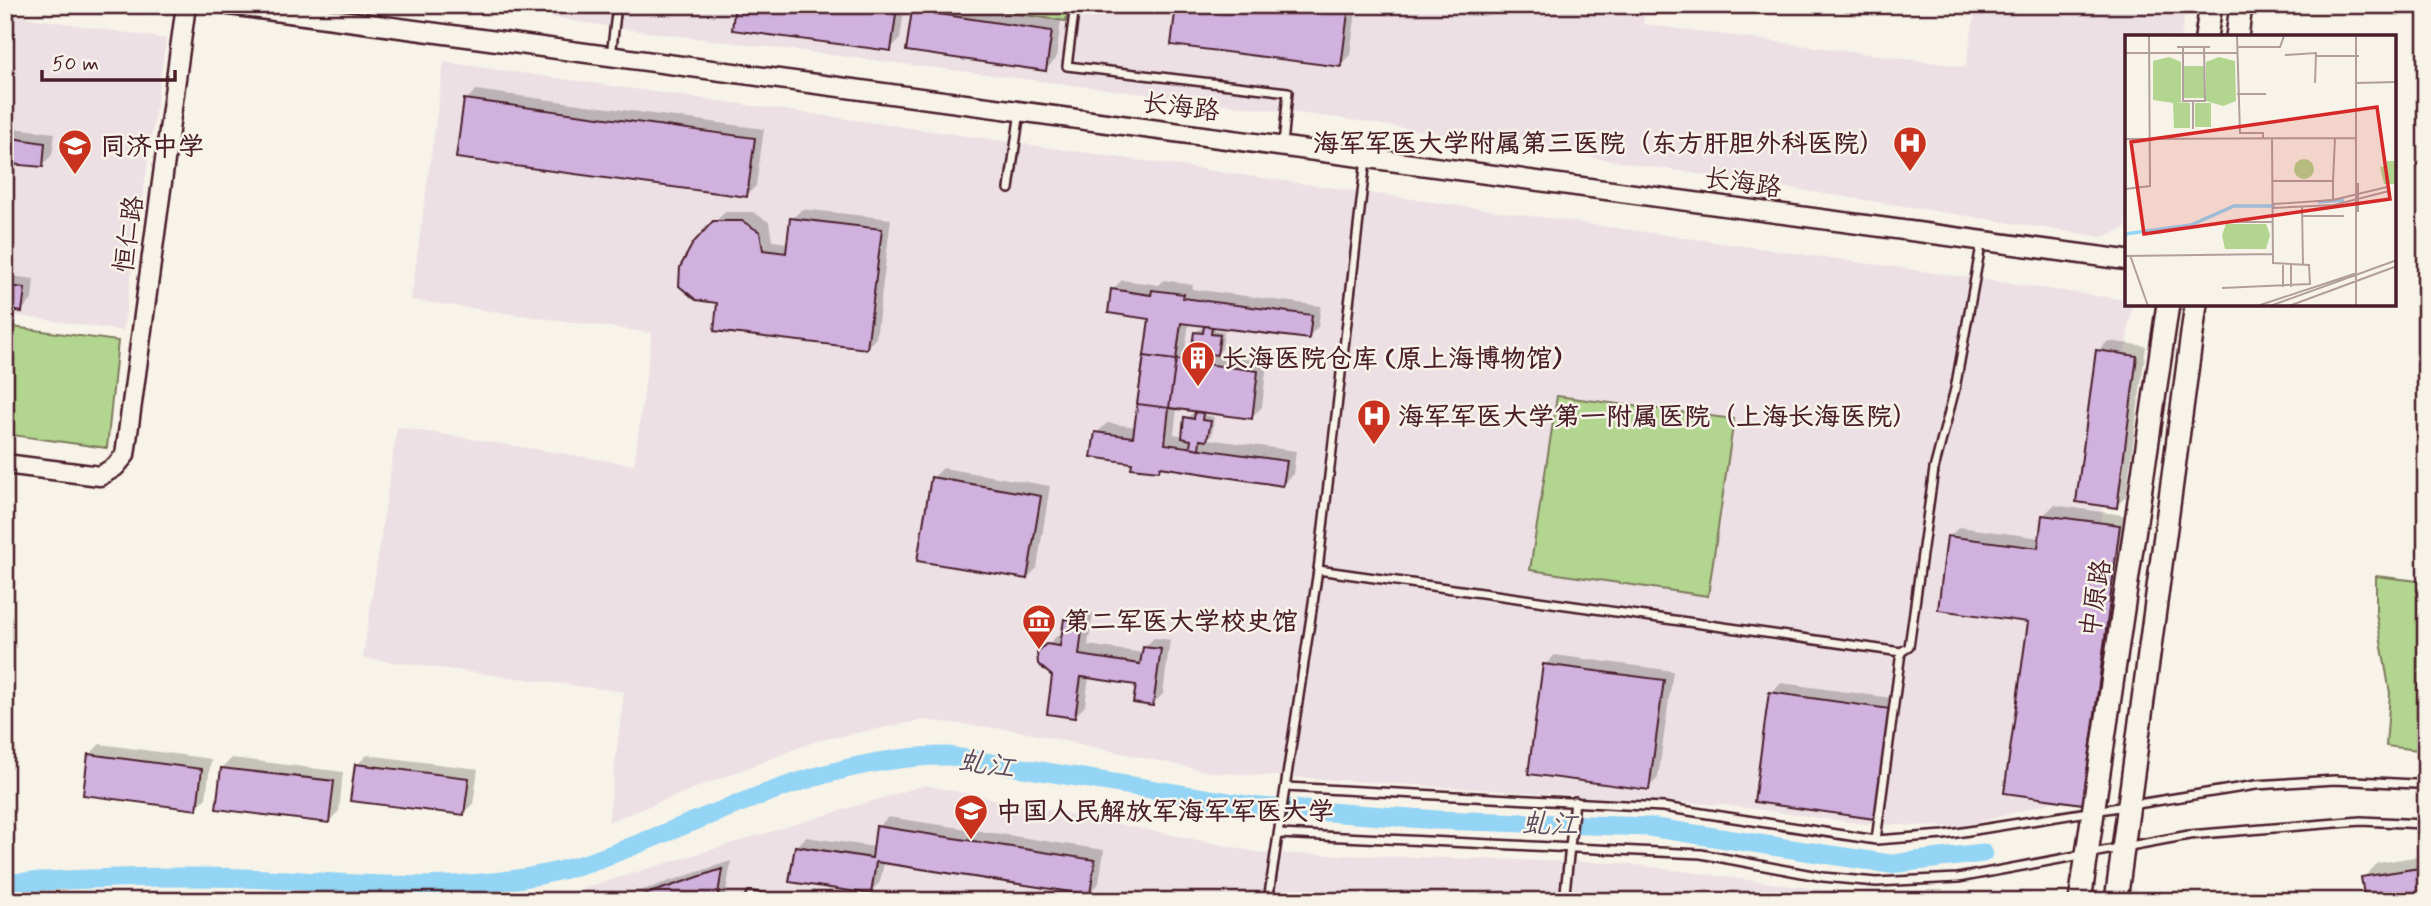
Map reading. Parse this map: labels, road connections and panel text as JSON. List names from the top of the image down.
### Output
{
  "streets": {
    "main road": ["中原路"],
    "street": ["长海路", "恒仁路"]
  },
  "water": ["虬江"],
  "places": {
    "hospital": ["海军军医大学附属第三医院（东方肝胆外科医院）", "海军军医大学第一附属医院（上海长海医院）"],
    "school or university": ["同济中学", "中国人民解放军海军军医大学"],
    "building": ["长海医院仓库 (原上海博物馆)"],
    "museum": ["第二军医大学校史馆"]
  },
  "scale_bar": "50 m"
}
